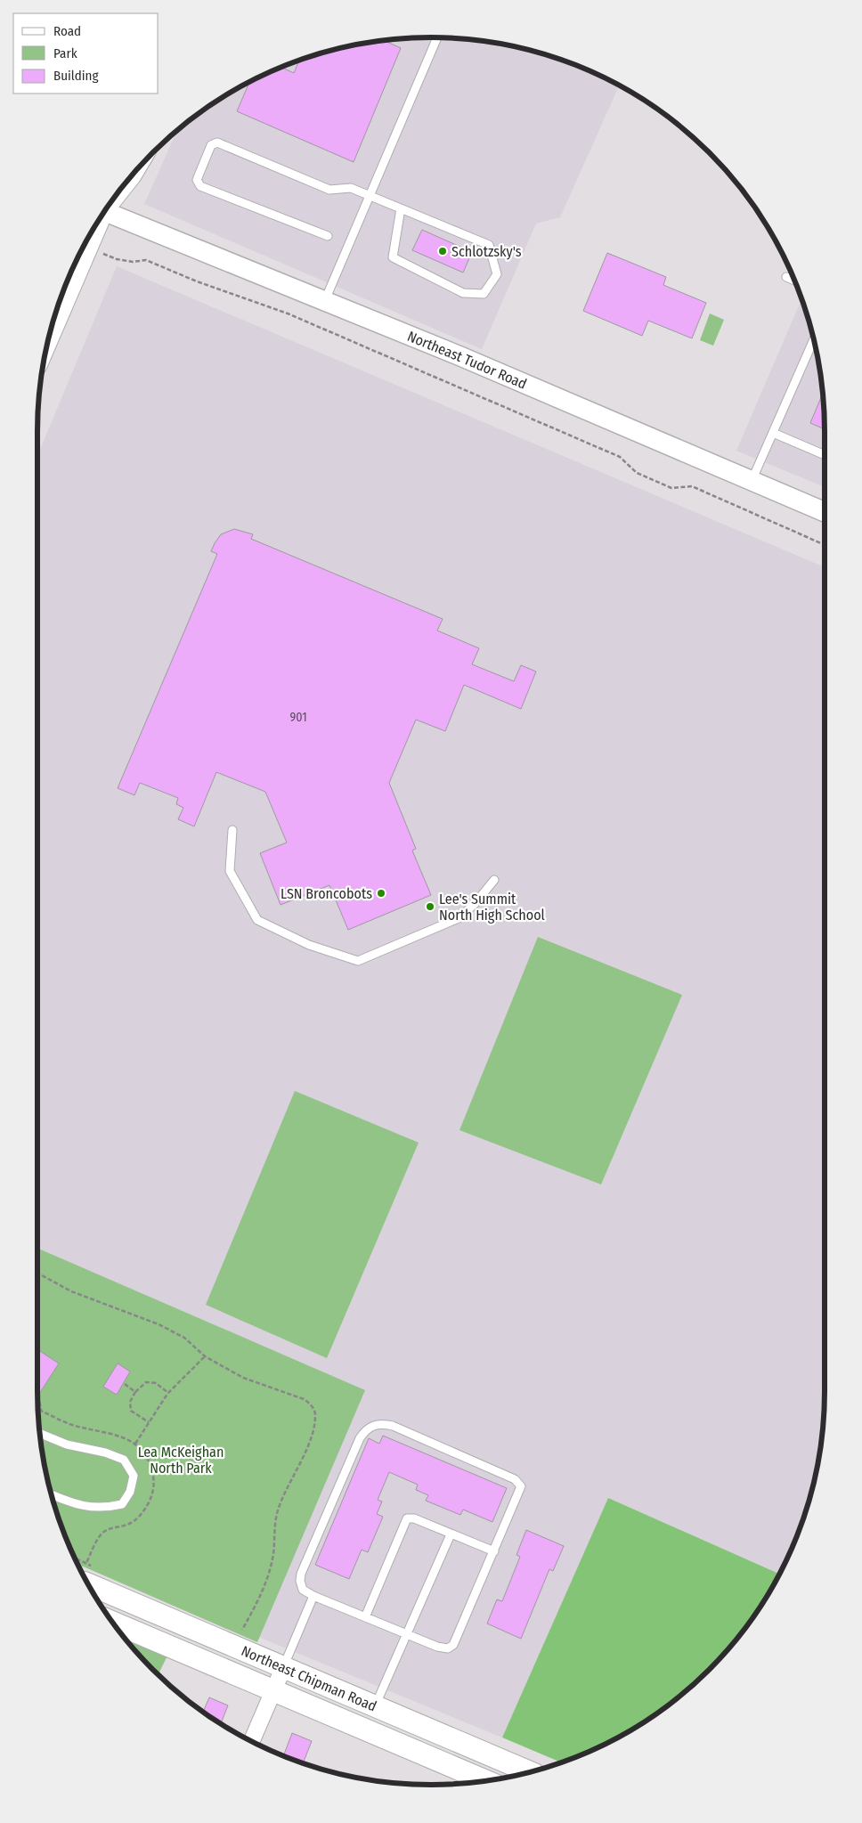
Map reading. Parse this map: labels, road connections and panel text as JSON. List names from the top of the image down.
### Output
{
  "streets": {
    "main road": ["Northeast Chipman Road"],
    "street": ["Northeast Tudor Road"]
  },
  "parks": ["Lea McKeighan North Park"],
  "places": ["Schlotzsky's", "LSN Broncobots", "Lee's Summit North High School"],
  "house_numbers": ["901"],
  "legend": ["Road", "Park", "Building"]
}
